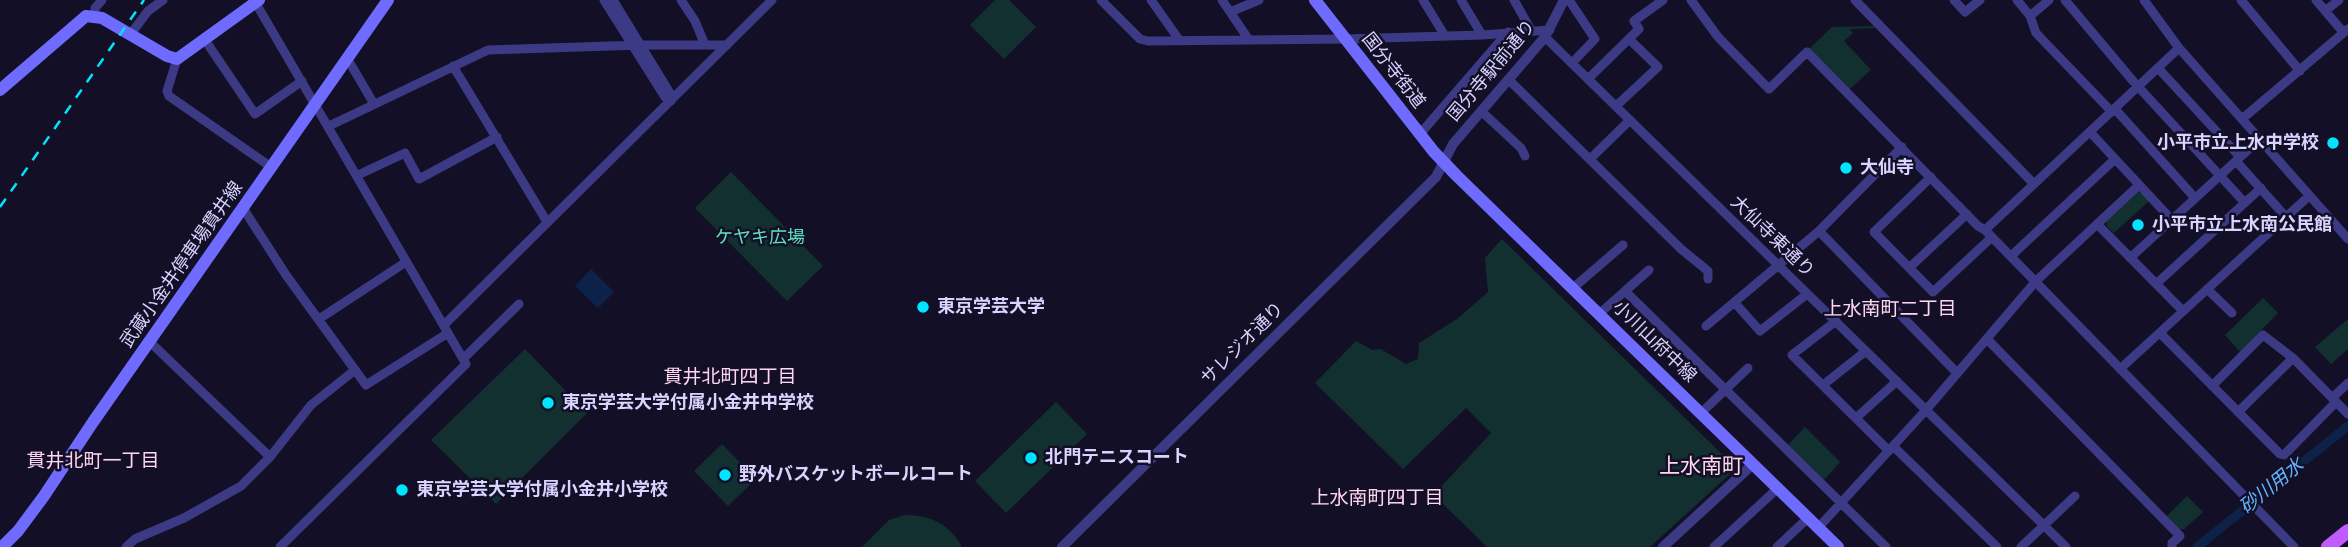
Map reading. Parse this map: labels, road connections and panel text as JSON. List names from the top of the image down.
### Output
{
  "streets": {
    "main road": ["国分寺街道", "武蔵小金井停車場貫井線", "小川山府中線"],
    "street": ["国分寺駅前通り", "大仙寺東通り", "サレジオ通り"]
  },
  "crossings": [
    ["国分寺街道", "国分寺駅前通り"],
    ["国分寺街道", "小川山府中線"],
    ["国分寺街道", "サレジオ通り"],
    ["国分寺駅前通り", "大仙寺東通り"],
    ["国分寺駅前通り", "小川山府中線"],
    ["国分寺駅前通り", "サレジオ通り"],
    ["小川山府中線", "サレジオ通り"]
  ],
  "districts": [
    "上水南町二丁目",
    "貫井北町四丁目",
    "貫井北町一丁目",
    "上水南町",
    "上水南町四丁目"
  ],
  "water": ["砂川用水"],
  "parks": ["ケヤキ広場"],
  "places": [
    "小平市立上水中学校",
    "大仙寺",
    "小平市立上水南公民館",
    "東京学芸大学",
    "東京学芸大学付属小金井中学校",
    "北門テニスコート",
    "野外バスケットボールコート",
    "東京学芸大学付属小金井小学校"
  ]
}
